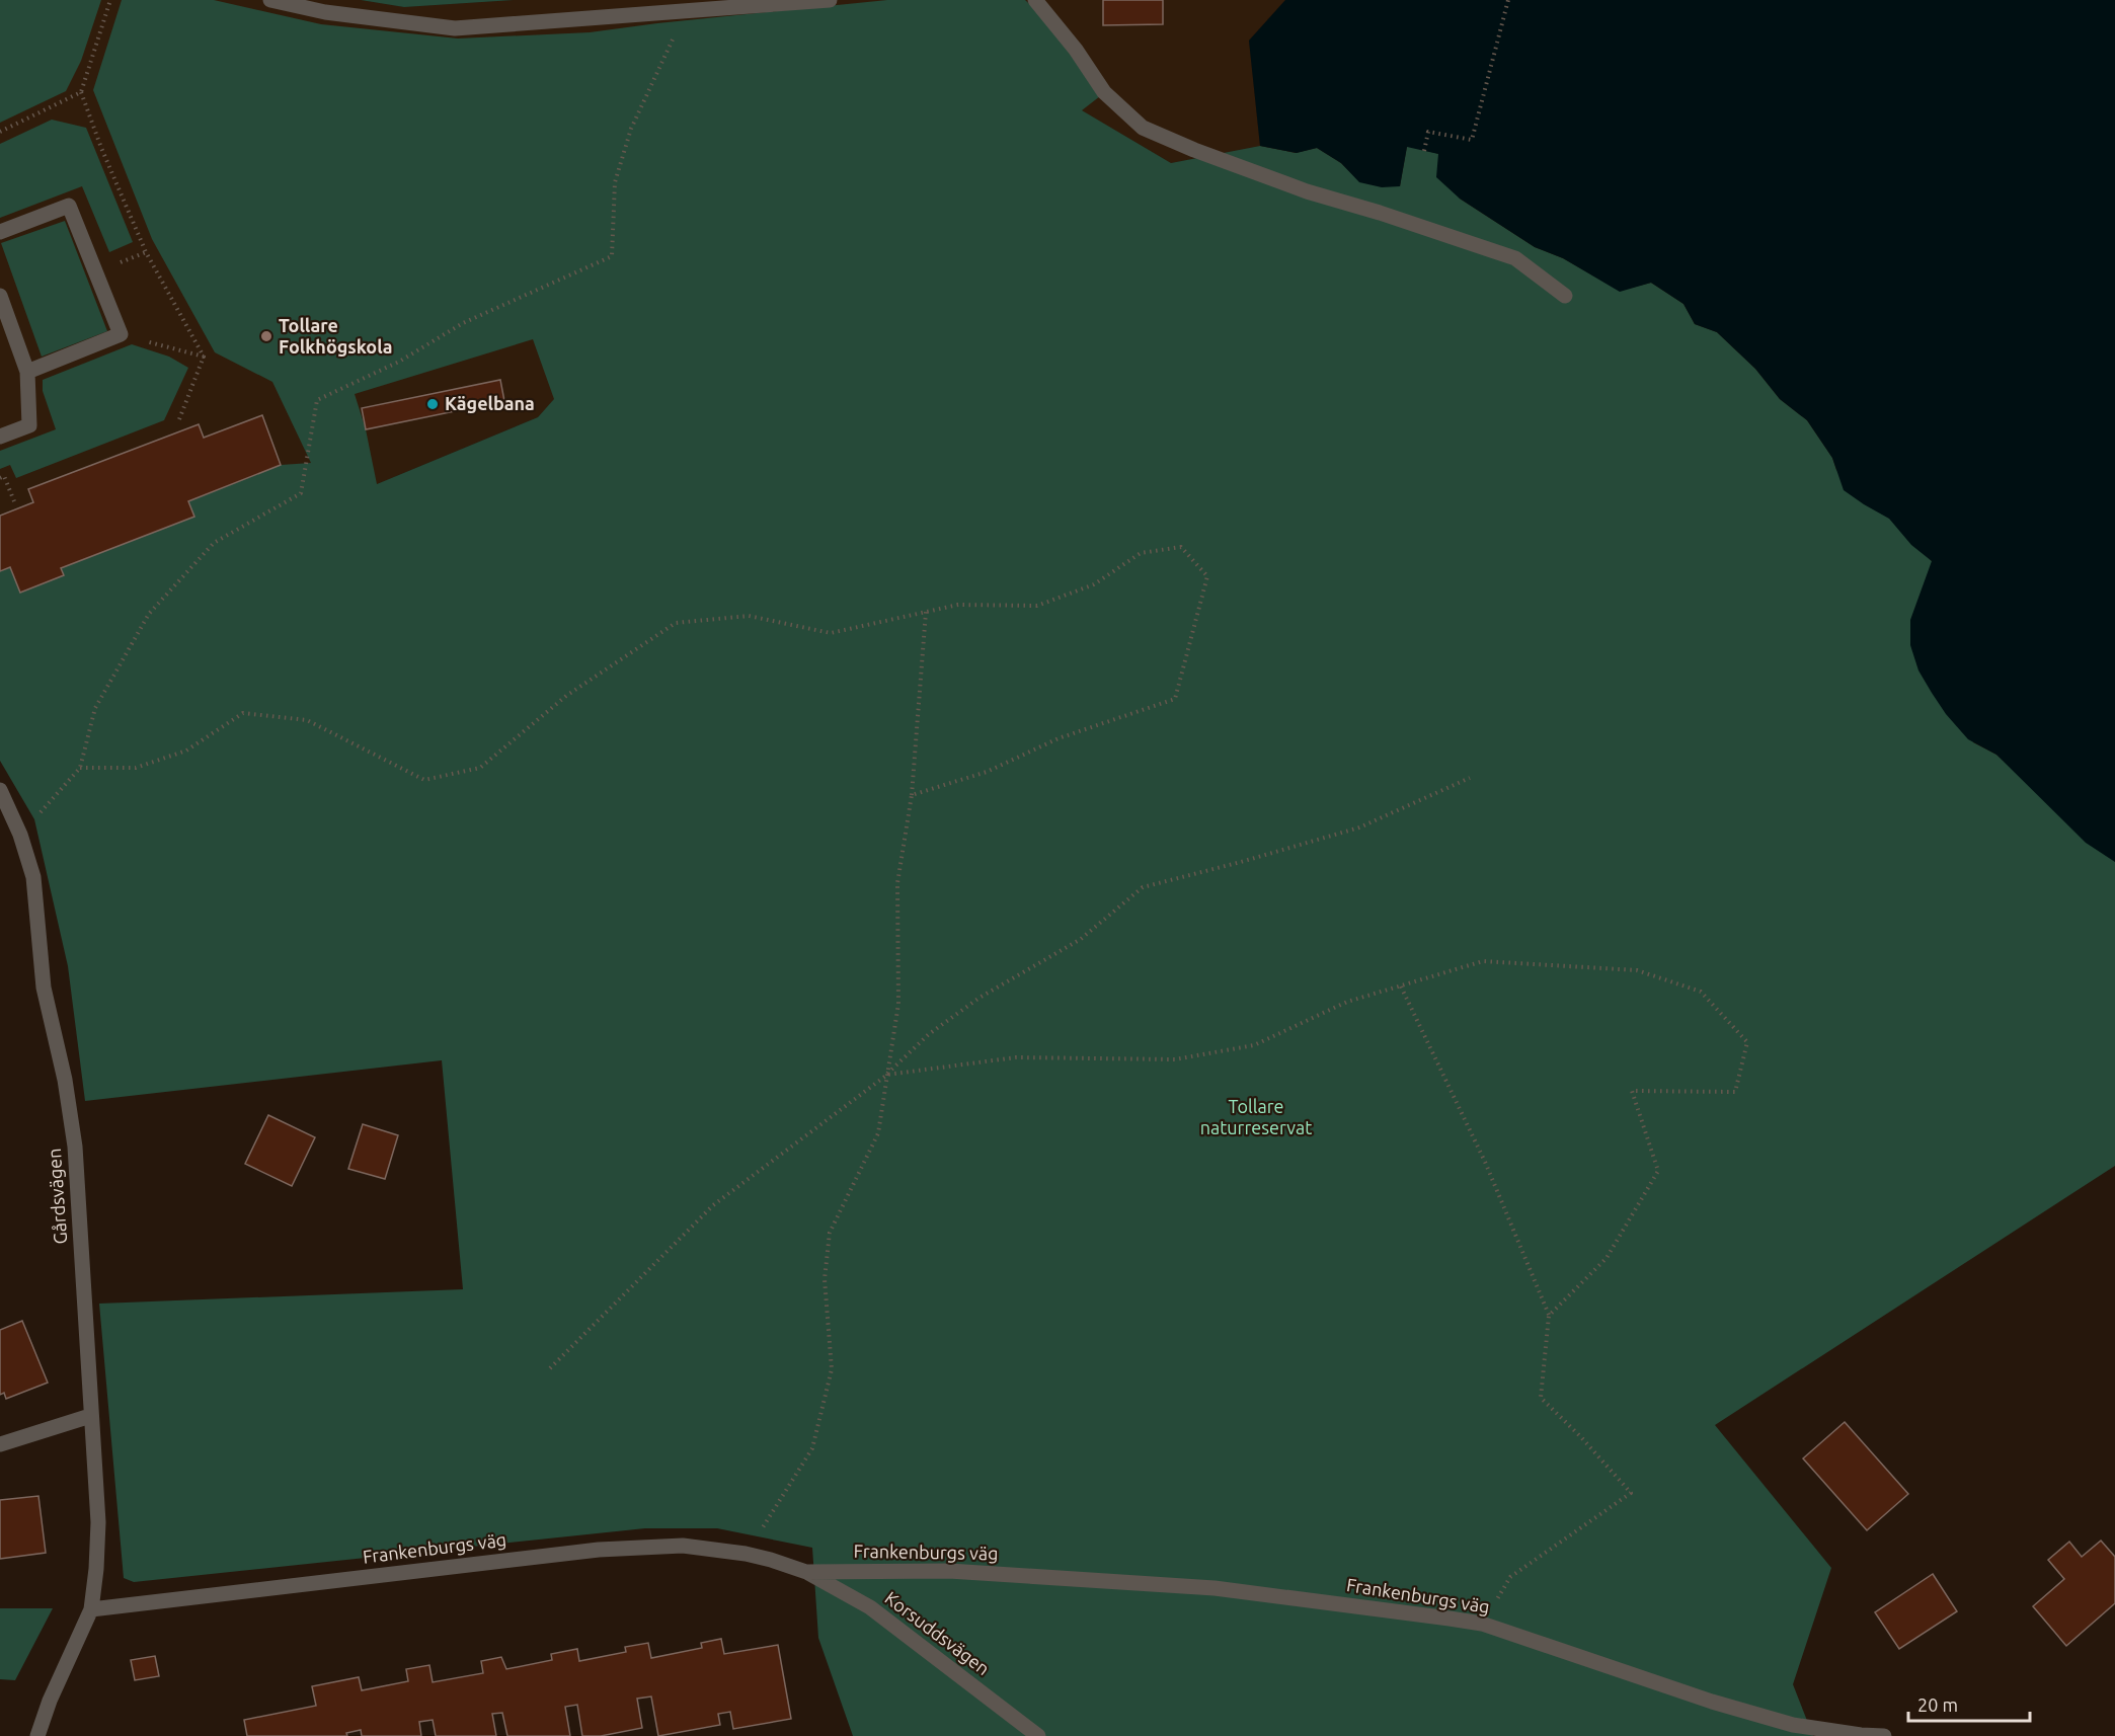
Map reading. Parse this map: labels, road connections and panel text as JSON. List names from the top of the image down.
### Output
{
  "streets": {
    "street": ["Gårdsvägen", "Frankenburgs väg", "Korsuddsvägen"]
  },
  "crossings": [
    ["Gårdsvägen", "Frankenburgs väg"],
    ["Frankenburgs väg", "Korsuddsvägen"]
  ],
  "parks": ["Tollare naturreservat"],
  "places": ["Tollare Folkhögskola", "Kägelbana"],
  "scale_bar": "20 m"
}
